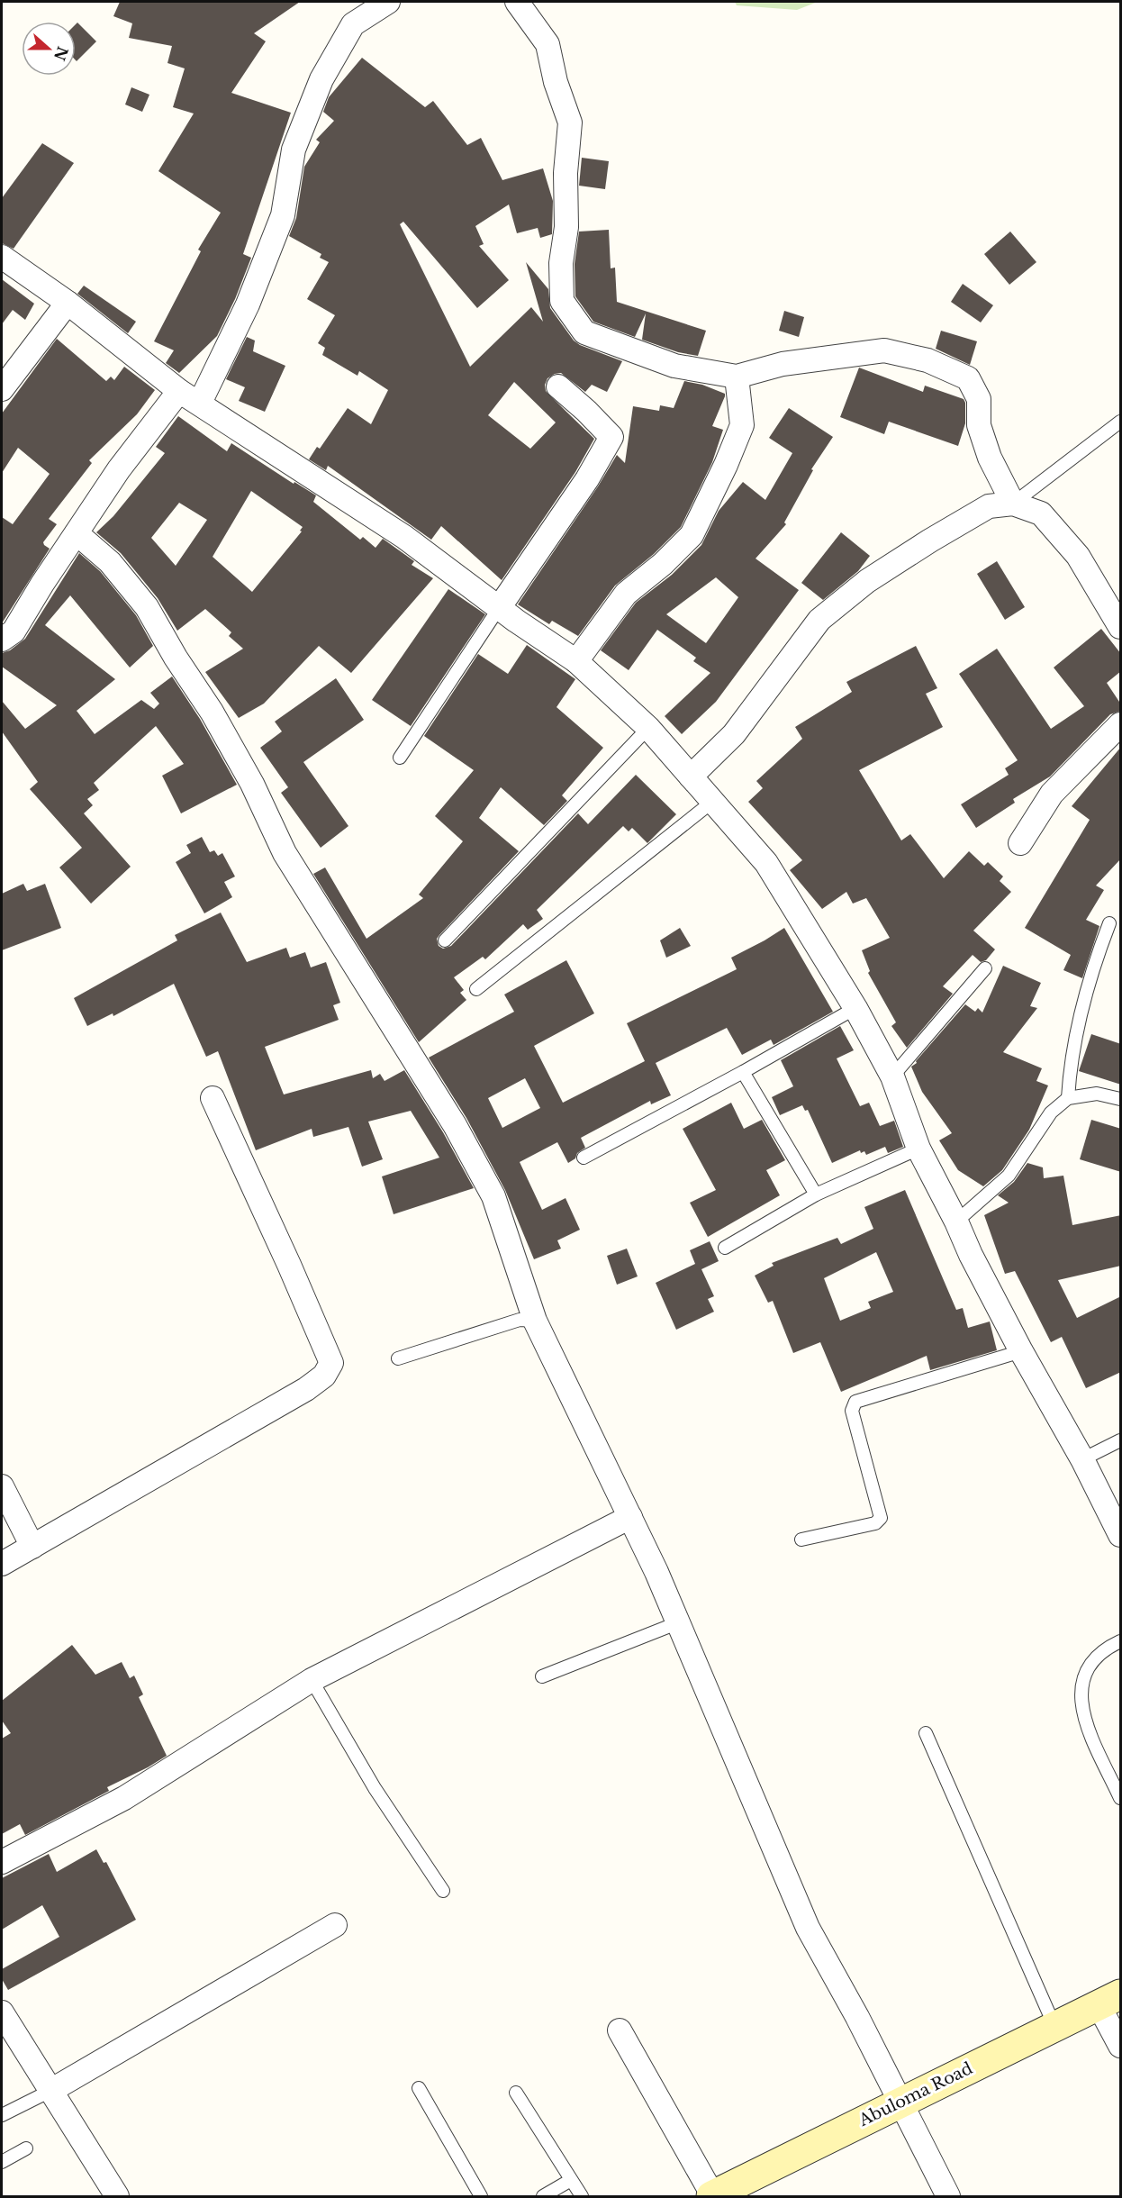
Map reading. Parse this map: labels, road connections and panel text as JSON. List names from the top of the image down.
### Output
{
  "streets": {
    "street": ["Abuloma Road"]
  },
  "north": "right"
}
